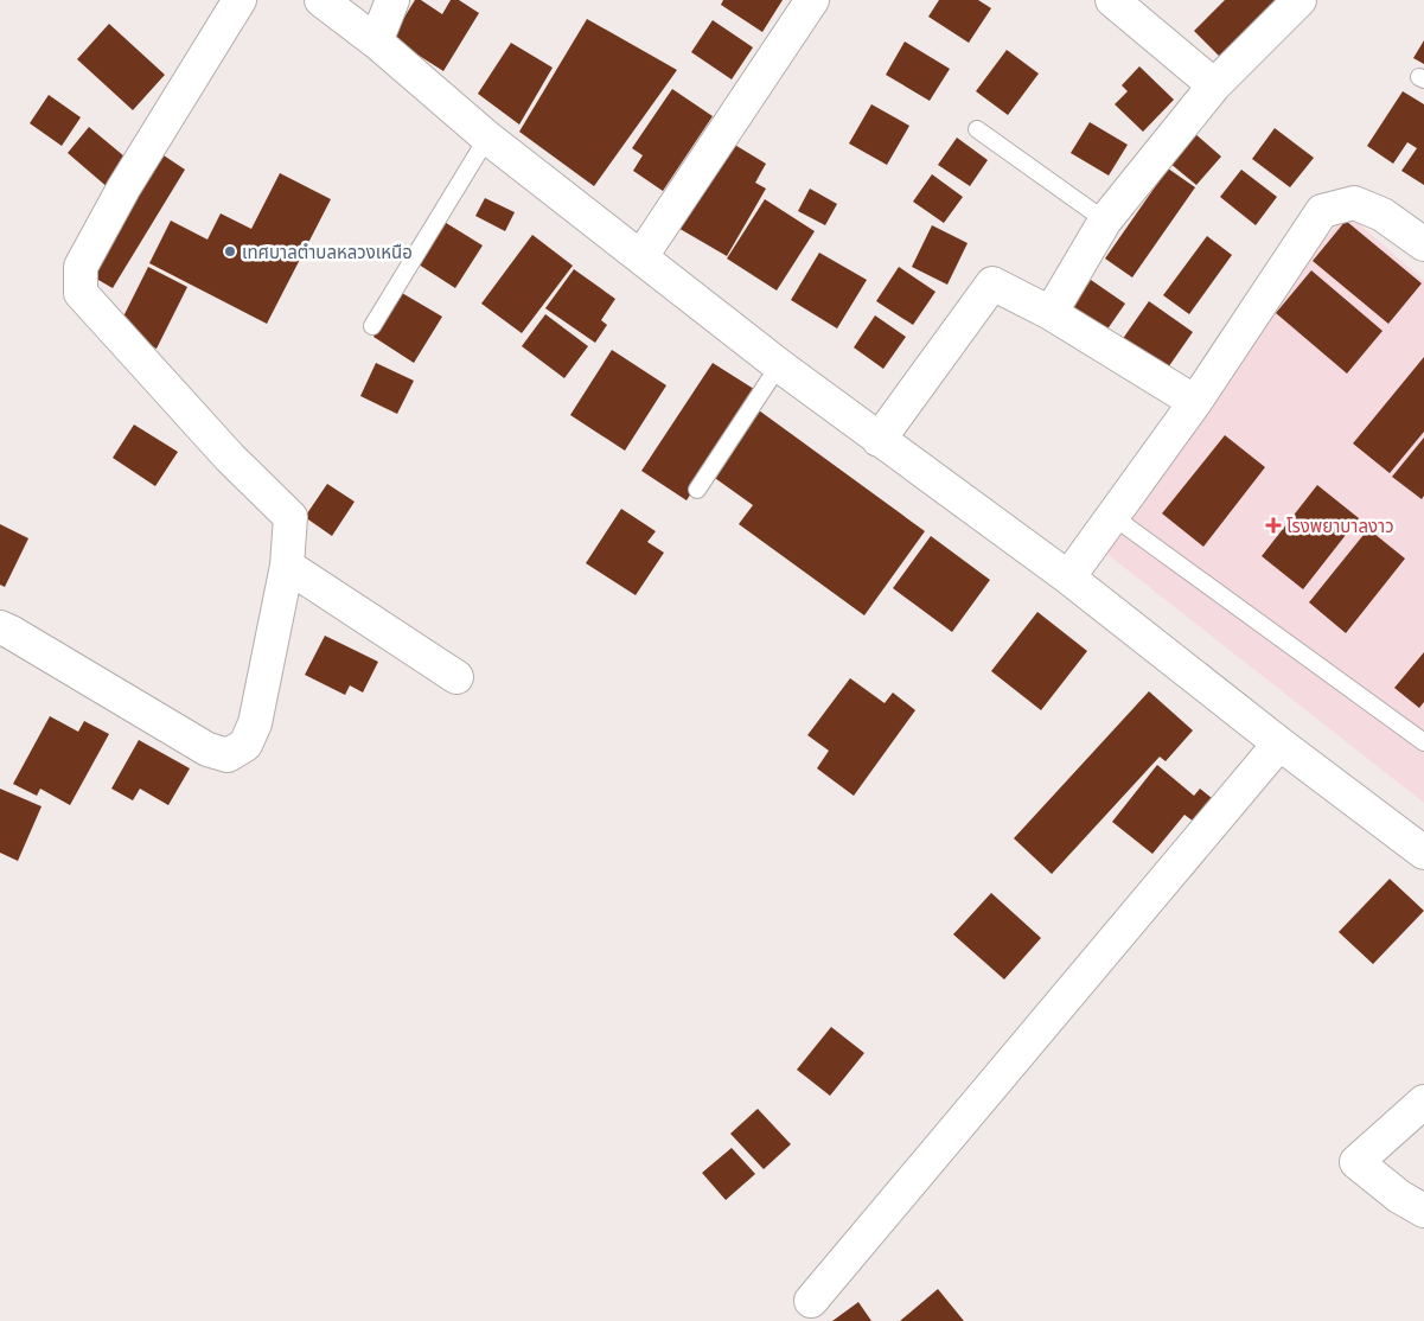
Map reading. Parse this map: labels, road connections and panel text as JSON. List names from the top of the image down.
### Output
{
  "places": {
    "other": ["เทศบาลตำบลหลวงเหนือ"],
    "health": ["โรงพยาบาลงาว"]
  }
}
